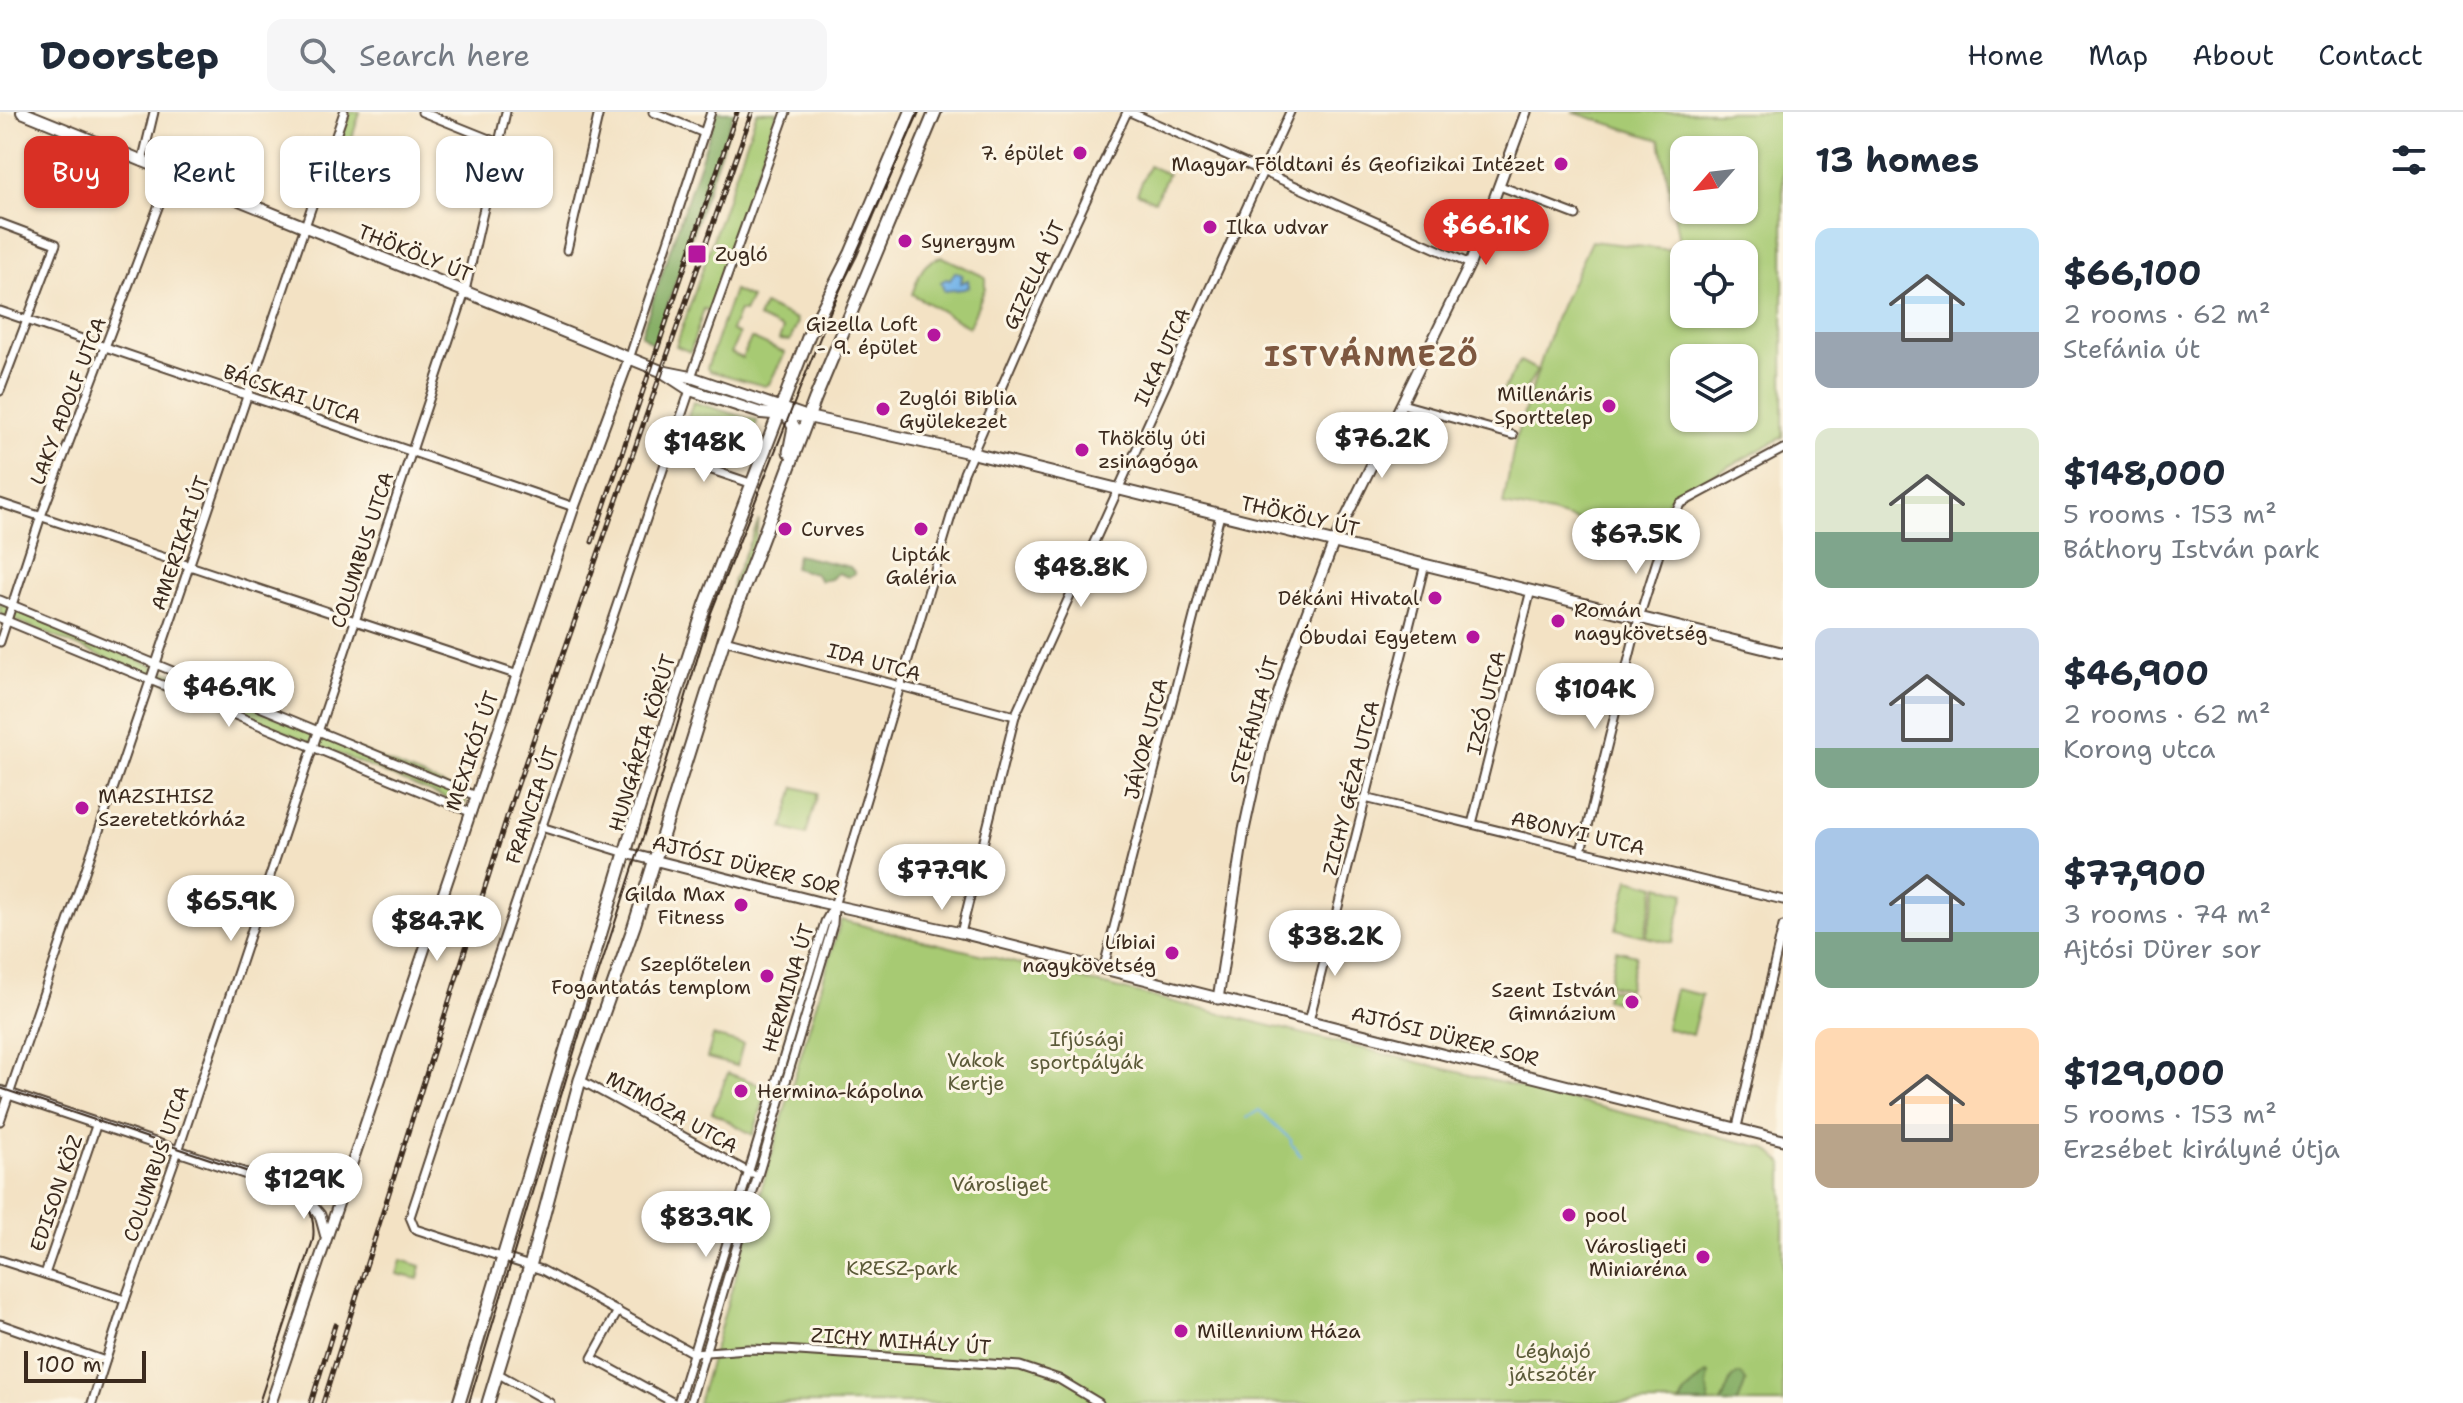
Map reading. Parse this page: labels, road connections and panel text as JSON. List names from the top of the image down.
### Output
{
  "streets": {
    "main road": ["THÖKÖLY ÚT", "HUNGÁRIA KÖRÚT"],
    "street": [
      "GIZELLA ÚT",
      "ILKA UTCA",
      "BÁCSKAI UTCA",
      "LAKY ADOLF UTCA",
      "AMERIKAI ÚT",
      "COLUMBUS UTCA",
      "IDA UTCA",
      "IZSÓ UTCA",
      "STEFÁNIA ÚT",
      "JÁVOR UTCA",
      "MEXIKÓI ÚT",
      "ZICHY GÉZA UTCA",
      "FRANCIA ÚT",
      "ABONYI UTCA",
      "AJTÓSI DÜRER SOR",
      "HERMINA ÚT",
      "MIMÓZA UTCA",
      "EDISON KÖZ",
      "ZICHY MIHÁLY ÚT"
    ]
  },
  "crossings": [
    ["THÖKÖLY ÚT", "GIZELLA ÚT"],
    ["THÖKÖLY ÚT", "ILKA UTCA"],
    ["THÖKÖLY ÚT", "AMERIKAI ÚT"],
    ["THÖKÖLY ÚT", "COLUMBUS UTCA"],
    ["THÖKÖLY ÚT", "IZSÓ UTCA"],
    ["THÖKÖLY ÚT", "STEFÁNIA ÚT"],
    ["THÖKÖLY ÚT", "JÁVOR UTCA"],
    ["THÖKÖLY ÚT", "HUNGÁRIA KÖRÚT"],
    ["THÖKÖLY ÚT", "MEXIKÓI ÚT"],
    ["THÖKÖLY ÚT", "ZICHY GÉZA UTCA"],
    ["THÖKÖLY ÚT", "FRANCIA ÚT"],
    ["THÖKÖLY ÚT", "HERMINA ÚT"],
    ["GIZELLA ÚT", "HERMINA ÚT"],
    ["ILKA UTCA", "IDA UTCA"],
    ["ILKA UTCA", "AJTÓSI DÜRER SOR"],
    ["BÁCSKAI UTCA", "LAKY ADOLF UTCA"],
    ["BÁCSKAI UTCA", "AMERIKAI ÚT"],
    ["BÁCSKAI UTCA", "COLUMBUS UTCA"],
    ["BÁCSKAI UTCA", "MEXIKÓI ÚT"],
    ["IDA UTCA", "HERMINA ÚT"],
    ["IZSÓ UTCA", "ABONYI UTCA"],
    ["STEFÁNIA ÚT", "AJTÓSI DÜRER SOR"],
    ["JÁVOR UTCA", "AJTÓSI DÜRER SOR"],
    ["HUNGÁRIA KÖRÚT", "FRANCIA ÚT"],
    ["HUNGÁRIA KÖRÚT", "AJTÓSI DÜRER SOR"],
    ["ZICHY GÉZA UTCA", "ABONYI UTCA"],
    ["ZICHY GÉZA UTCA", "AJTÓSI DÜRER SOR"],
    ["FRANCIA ÚT", "AJTÓSI DÜRER SOR"],
    ["AJTÓSI DÜRER SOR", "HERMINA ÚT"],
    ["HERMINA ÚT", "MIMÓZA UTCA"],
    ["HERMINA ÚT", "ZICHY MIHÁLY ÚT"]
  ],
  "districts": ["ISTVÁNMEZŐ"],
  "parks": [
    "Ifjúsági sportpályák",
    "Vakok Kertje",
    "Városliget",
    "KRESZ-park",
    "Léghajó játszótér"
  ],
  "places": {
    "other": [
      "7. épület",
      "Magyar Földtani és Geofizikai Intézet",
      "Ilka udvar",
      "Synergym",
      "Gizella Loft - 9. épület",
      "Millenáris Sporttelep",
      "Zuglói Biblia Gyülekezet",
      "Thököly úti zsinagóga",
      "Curves",
      "Lipták Galéria",
      "Dékáni Hivatal",
      "Román nagykövetség",
      "Óbudai Egyetem",
      "MAZSIHISZ Szeretetkórház",
      "Gilda Max Fitness",
      "Líbiai nagykövetség",
      "Szeplőtelen Fogantatás templom",
      "Szent István Gimnázium",
      "Hermina-kápolna",
      "pool",
      "Városligeti Miniaréna",
      "Millennium Háza"
    ],
    "transit": ["Zugló"]
  },
  "scale_bar": "100 m",
  "north": "bottom left",
  "page": {
    "header": "Doorstep",
    "search": "Search here",
    "nav": [
      "Home",
      "Map",
      "About",
      "Contact"
    ],
    "heading": "13 homes",
    "chip": [
      "Buy",
      "Rent",
      "Filters",
      "New"
    ],
    "price": [
      "$66.1K",
      "$76.2K",
      "$148K",
      "$67.5K",
      "$48.8K",
      "$46.9K",
      "$104K",
      "$77.9K",
      "$65.9K",
      "$84.7K",
      "$38.2K",
      "$129K",
      "$83.9K"
    ],
    "list": [
      {
        "name": "$66,100",
        "note": "2 rooms · 62 m² · Stefánia út"
      },
      {
        "name": "$148,000",
        "note": "5 rooms · 153 m² · Báthory István park"
      },
      {
        "name": "$46,900",
        "note": "2 rooms · 62 m² · Korong utca"
      },
      {
        "name": "$77,900",
        "note": "3 rooms · 74 m² · Ajtósi Dürer sor"
      },
      {
        "name": "$129,000",
        "note": "5 rooms · 153 m² · Erzsébet királyné útja"
      }
    ],
    "scale": "100 m"
  }
}
